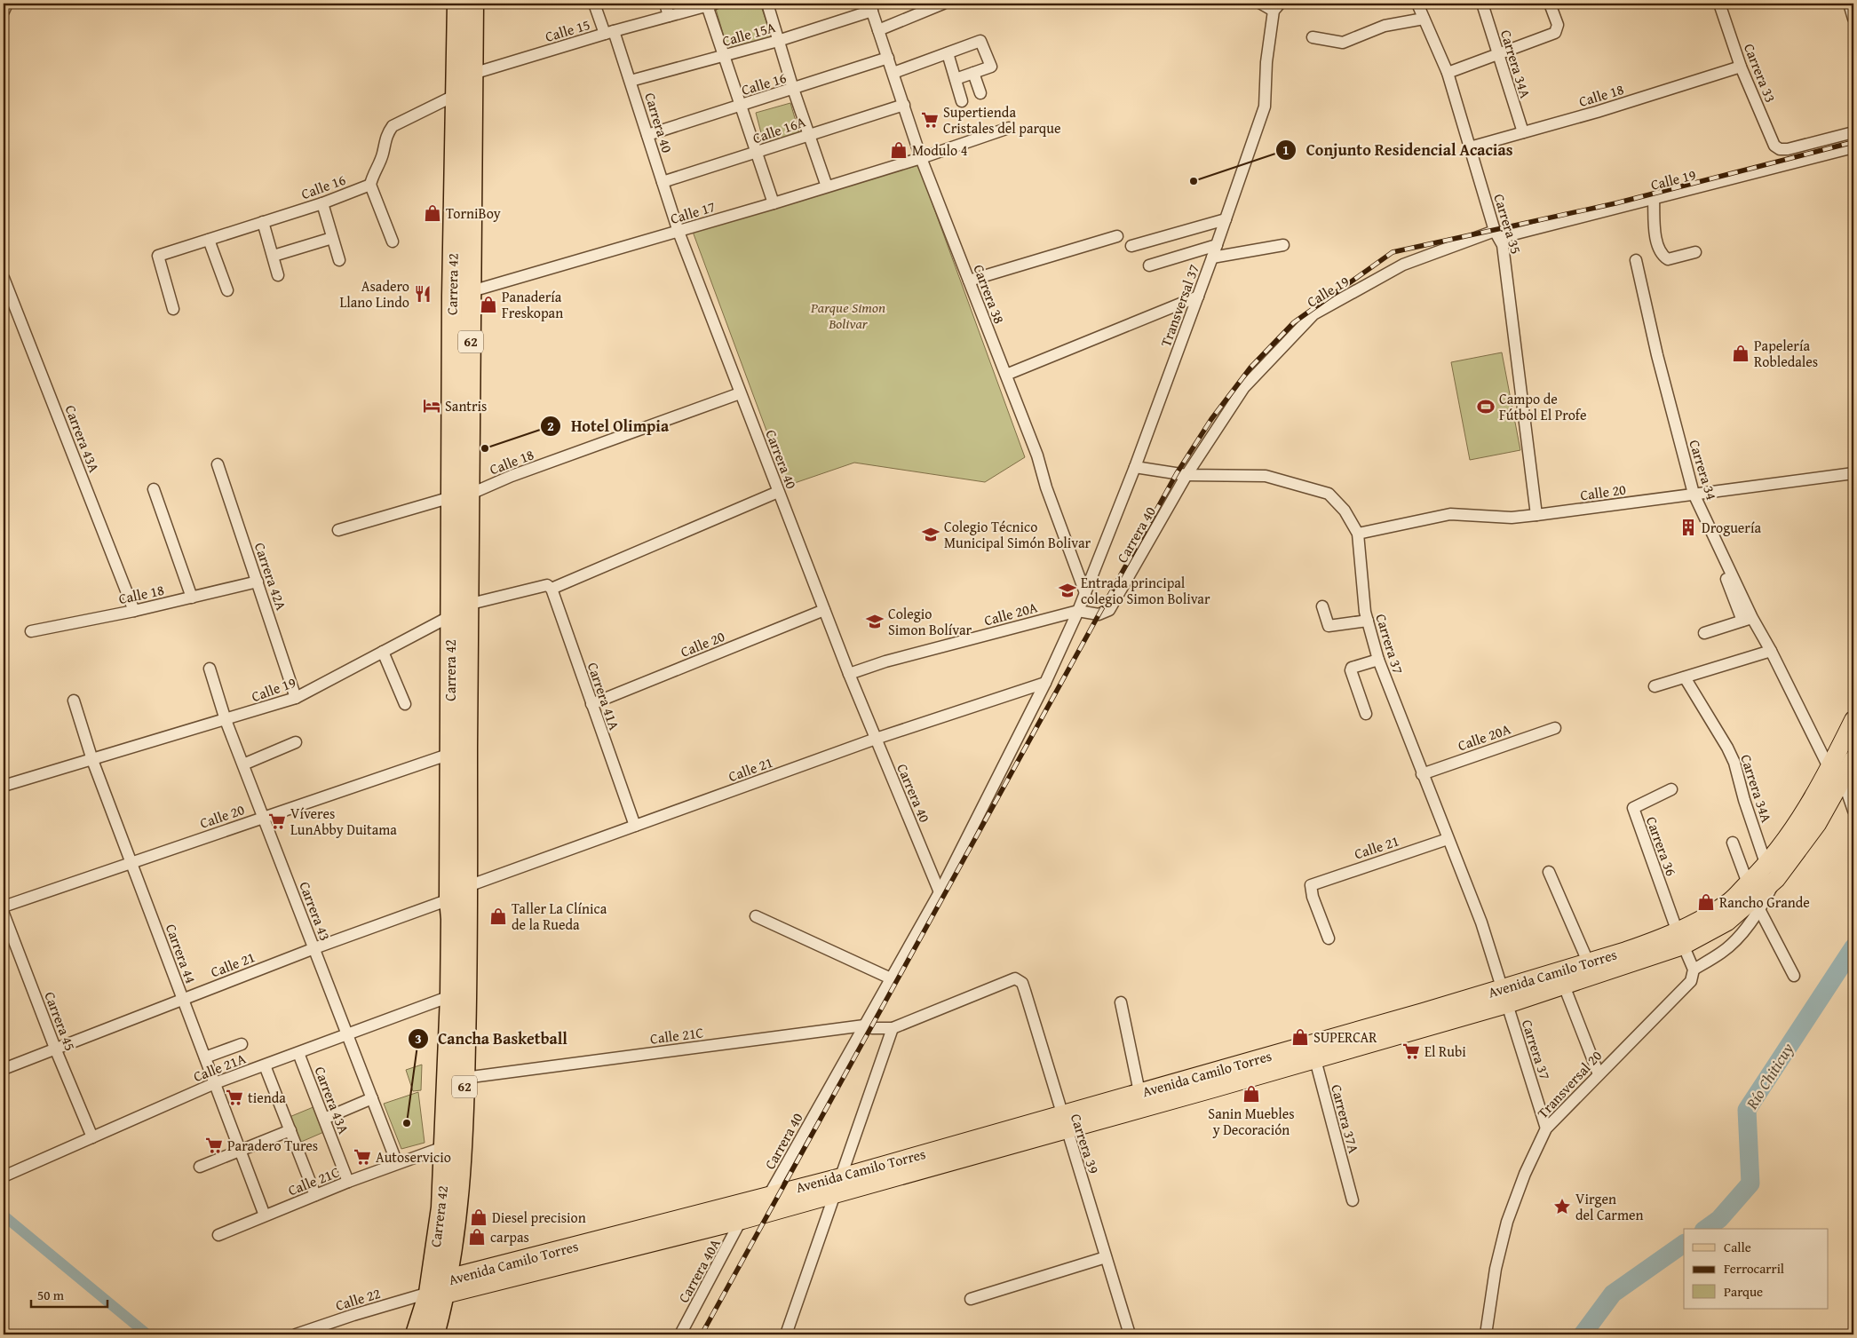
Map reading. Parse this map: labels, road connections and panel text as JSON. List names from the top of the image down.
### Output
{
  "streets": {
    "highway": ["Carrera 42", "62"],
    "main road": ["Avenida Camilo Torres"],
    "street": [
      "Calle 15",
      "Calle 15A",
      "Carrera 34A",
      "Carrera 33",
      "Calle 16",
      "Calle 18",
      "Carrera 40",
      "Calle 16A",
      "Calle 19",
      "Calle 17",
      "Carrera 35",
      "Carrera 38",
      "Transversal 37",
      "Carrera 43A",
      "Carrera 34",
      "Calle 20",
      "Carrera 42A",
      "Calle 20A",
      "Carrera 37",
      "Carrera 41A",
      "Calle 21",
      "Carrera 36",
      "Carrera 43",
      "Carrera 44",
      "Carrera 45",
      "Calle 21C",
      "Calle 21A",
      "Transversal 20",
      "Carrera 37A",
      "Carrera 39",
      "Carrera 40A",
      "Calle 22"
    ]
  },
  "crossings": [
    ["Calle 15", "Carrera 40"],
    ["Calle 15", "Carrera 42"],
    ["Calle 15A", "Carrera 40"],
    ["Calle 15A", "Carrera 38"],
    ["Carrera 34A", "Calle 18"],
    ["Carrera 34A", "Avenida Camilo Torres"],
    ["Carrera 33", "Calle 18"],
    ["Calle 16", "Carrera 40"],
    ["Calle 16", "Carrera 38"],
    ["Calle 18", "Carrera 40"],
    ["Calle 18", "Carrera 35"],
    ["Calle 18", "Carrera 42"],
    ["Calle 18", "Carrera 43A"],
    ["Calle 18", "Carrera 42A"],
    ["Carrera 40", "Calle 16A"],
    ["Carrera 40", "Calle 19"],
    ["Carrera 40", "Calle 17"],
    ["Carrera 40", "Transversal 37"],
    ["Carrera 40", "Calle 20"],
    ["Carrera 40", "Calle 20A"],
    ["Carrera 40", "Carrera 37"],
    ["Carrera 40", "Calle 21"],
    ["Carrera 40", "Avenida Camilo Torres"],
    ["Carrera 40", "Calle 21C"],
    ["Calle 16A", "Carrera 38"],
    ["Calle 19", "Carrera 35"],
    ["Calle 19", "Carrera 42"],
    ["Calle 19", "Carrera 42A"],
    ["Calle 19", "Carrera 37"],
    ["Calle 19", "Carrera 41A"],
    ["Calle 19", "Carrera 43"],
    ["Calle 19", "Carrera 44"],
    ["Calle 17", "Carrera 42"],
    ["Calle 17", "Carrera 38"],
    ["Carrera 35", "Calle 20"],
    ["Carrera 42", "Calle 20"],
    ["Carrera 42", "Calle 21"],
    ["Carrera 42", "Avenida Camilo Torres"],
    ["Carrera 42", "Calle 21C"],
    ["Carrera 42", "Calle 21A"],
    ["Carrera 42", "Calle 22"],
    ["Carrera 38", "Transversal 37"],
    ["Transversal 37", "Calle 20A"],
    ["Transversal 37", "Carrera 37"],
    ["Carrera 43A", "Calle 21C"],
    ["Carrera 43A", "Calle 21A"],
    ["Carrera 34", "Calle 20"],
    ["Carrera 34", "Avenida Camilo Torres"],
    ["Calle 20", "Carrera 37"],
    ["Calle 20", "Carrera 41A"],
    ["Calle 20", "Carrera 43"],
    ["Calle 20", "Carrera 44"],
    ["Calle 20A", "Carrera 37"],
    ["Carrera 37", "Calle 21"],
    ["Carrera 37", "Avenida Camilo Torres"],
    ["Carrera 37", "Transversal 20"],
    ["Carrera 41A", "Calle 21"],
    ["Calle 21", "Carrera 43"],
    ["Calle 21", "Carrera 44"],
    ["Calle 21", "Carrera 45"],
    ["Carrera 36", "Avenida Camilo Torres"],
    ["Carrera 43", "Calle 21C"],
    ["Carrera 43", "Calle 21A"],
    ["Carrera 44", "Calle 21C"],
    ["Carrera 44", "Calle 21A"],
    ["Avenida Camilo Torres", "Carrera 37A"],
    ["Avenida Camilo Torres", "Carrera 39"],
    ["Avenida Camilo Torres", "Carrera 40A"],
    ["Avenida Camilo Torres", "Calle 22"],
    ["Carrera 45", "Calle 21A"],
    ["Calle 21C", "Carrera 39"]
  ],
  "water": ["Río Chiticuy"],
  "parks": ["Parque Simon Bolivar"],
  "places": {
    "supermarket": [
      "Supertienda Cristales del parque",
      "Víveres LunAbby Duitama",
      "El Rubi",
      "tienda",
      "Paradero Tures",
      "Autoservicio"
    ],
    "shop": [
      "Modulo 4",
      "TorniBoy",
      "Panadería Freskopan",
      "Papelería Robledales",
      "Rancho Grande",
      "Taller La Clínica de la Rueda",
      "SUPERCAR",
      "Sanin Muebles y Decoración",
      "Diesel precision",
      "carpas"
    ],
    "other": ["Conjunto Residencial Acacias", "Hotel Olimpia", "Cancha Basketball"],
    "restaurant": ["Asadero Llano Lindo"],
    "hotel": ["Santris"],
    "sports": ["Campo de Fútbol El Profe"],
    "building": ["Droguería"],
    "school or university": ["Colegio Técnico Municipal Simón Bolivar", "Entrada principal colegio Simon Bolivar", "Colegio Simon Bolívar"],
    "place": ["Virgen del Carmen"]
  },
  "legend": ["Calle", "Ferrocarril", "Parque"],
  "scale_bar": "50 m"
}
